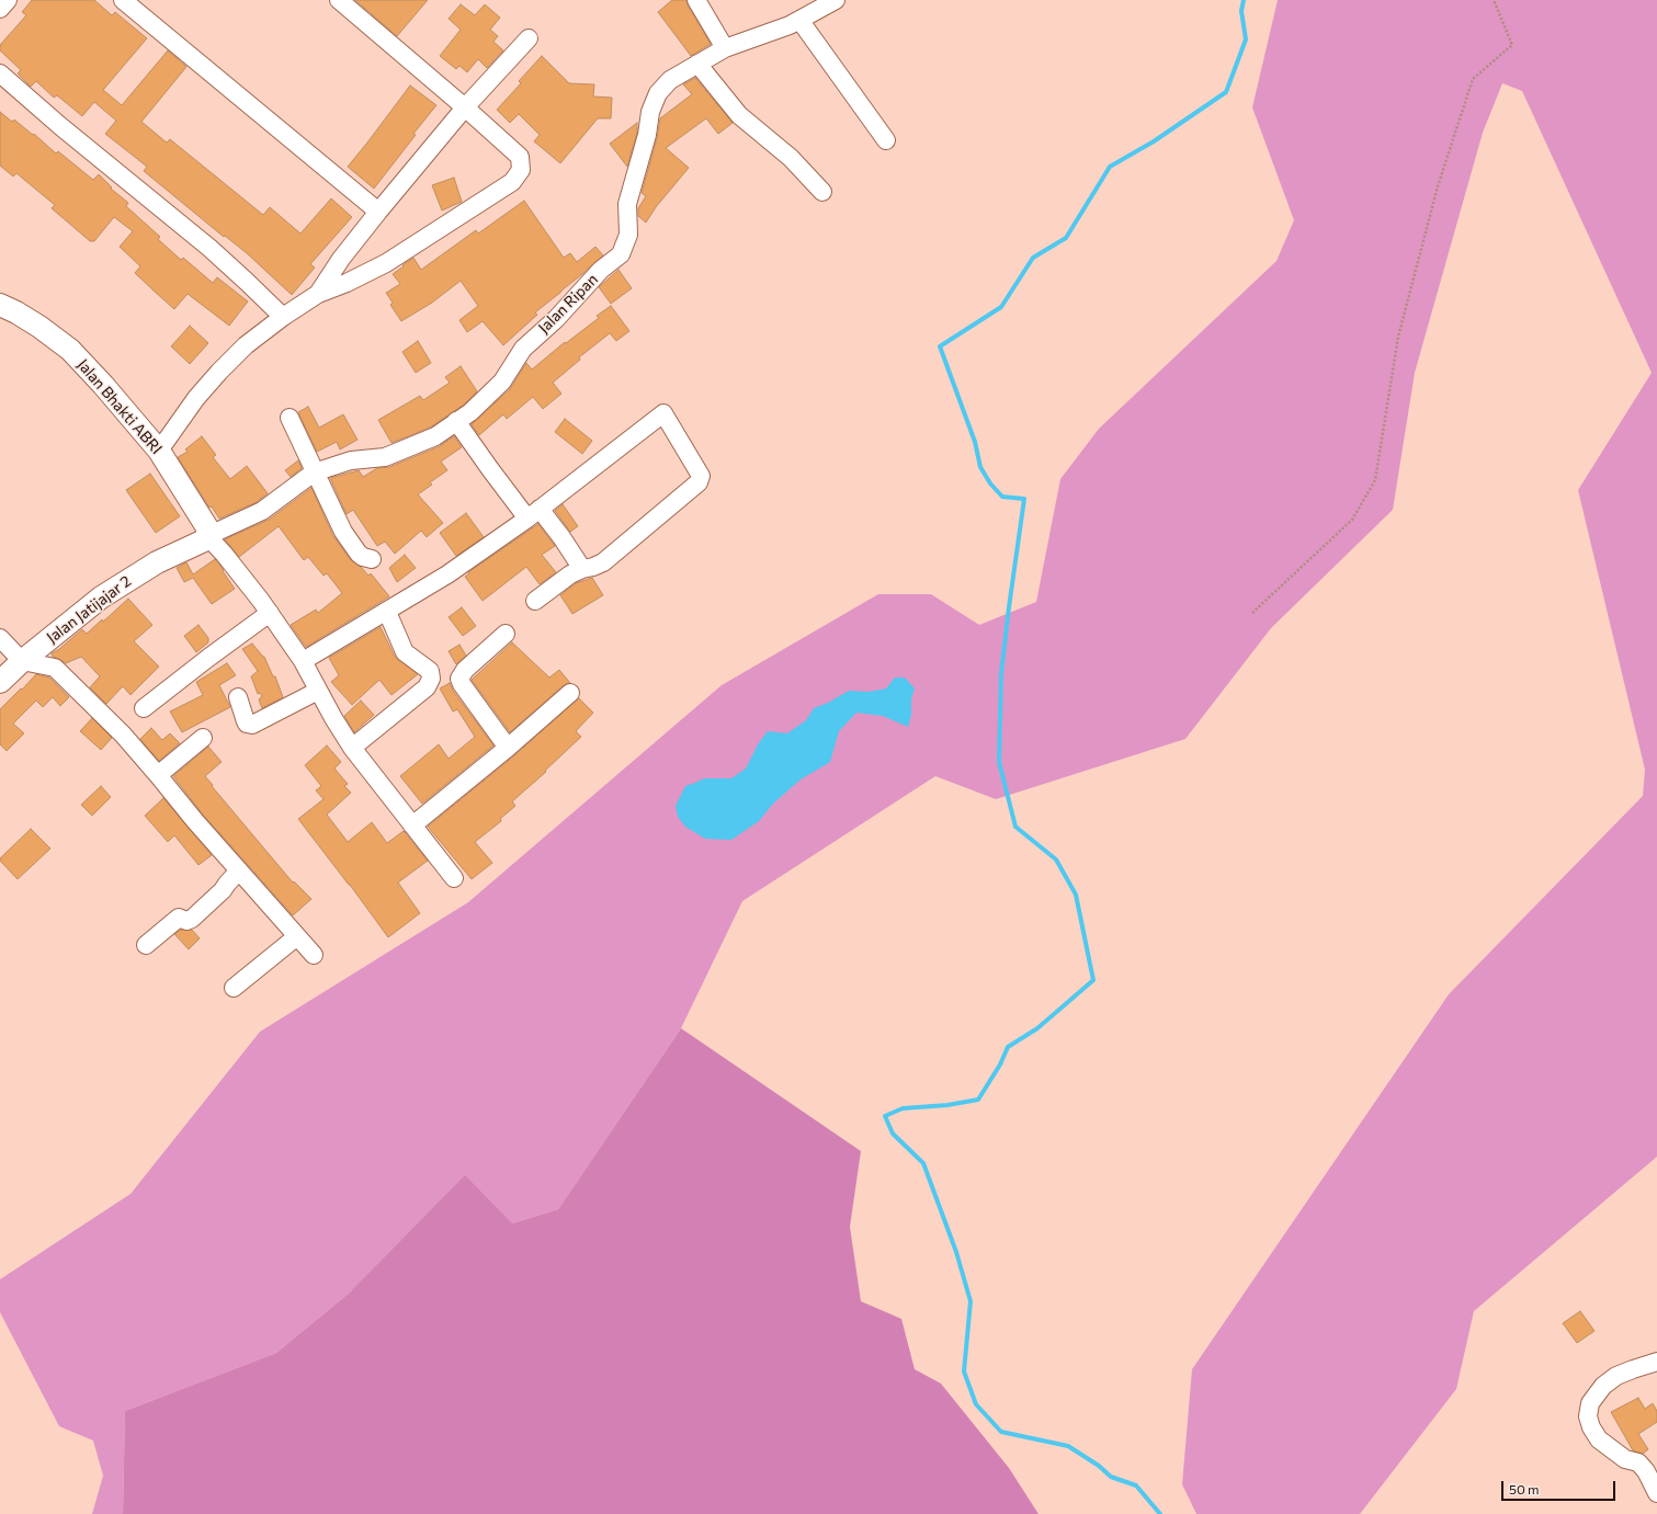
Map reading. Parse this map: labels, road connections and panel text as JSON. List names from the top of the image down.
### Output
{
  "streets": {
    "street": ["Jalan Ripan", "Jalan Bhakti ABRI", "Jalan Jatijajar 2"]
  },
  "crossings": [
    ["Jalan Ripan", "Jalan Bhakti ABRI"],
    ["Jalan Ripan", "Jalan Jatijajar 2"],
    ["Jalan Bhakti ABRI", "Jalan Jatijajar 2"]
  ],
  "scale_bar": "50 m"
}
